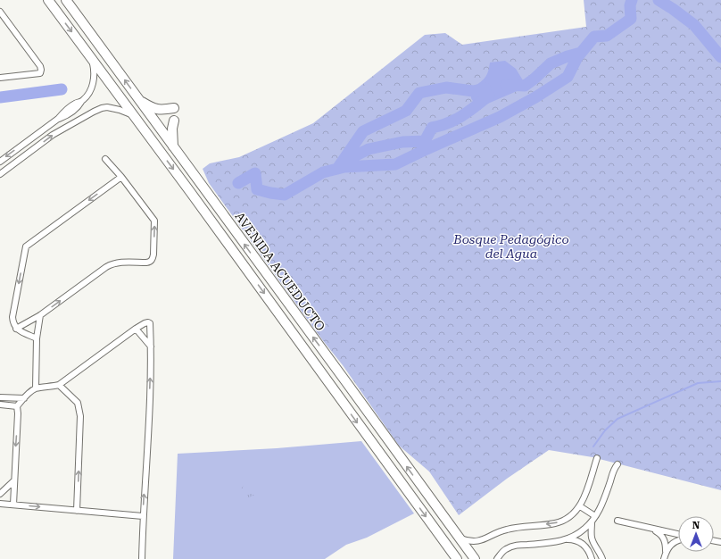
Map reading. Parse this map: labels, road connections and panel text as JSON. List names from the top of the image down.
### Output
{
  "streets": {
    "main road": ["AVENIDA ACUEDUCTO"]
  },
  "parks": ["Bosque Pedagógico del Agua"],
  "north": "top"
}
